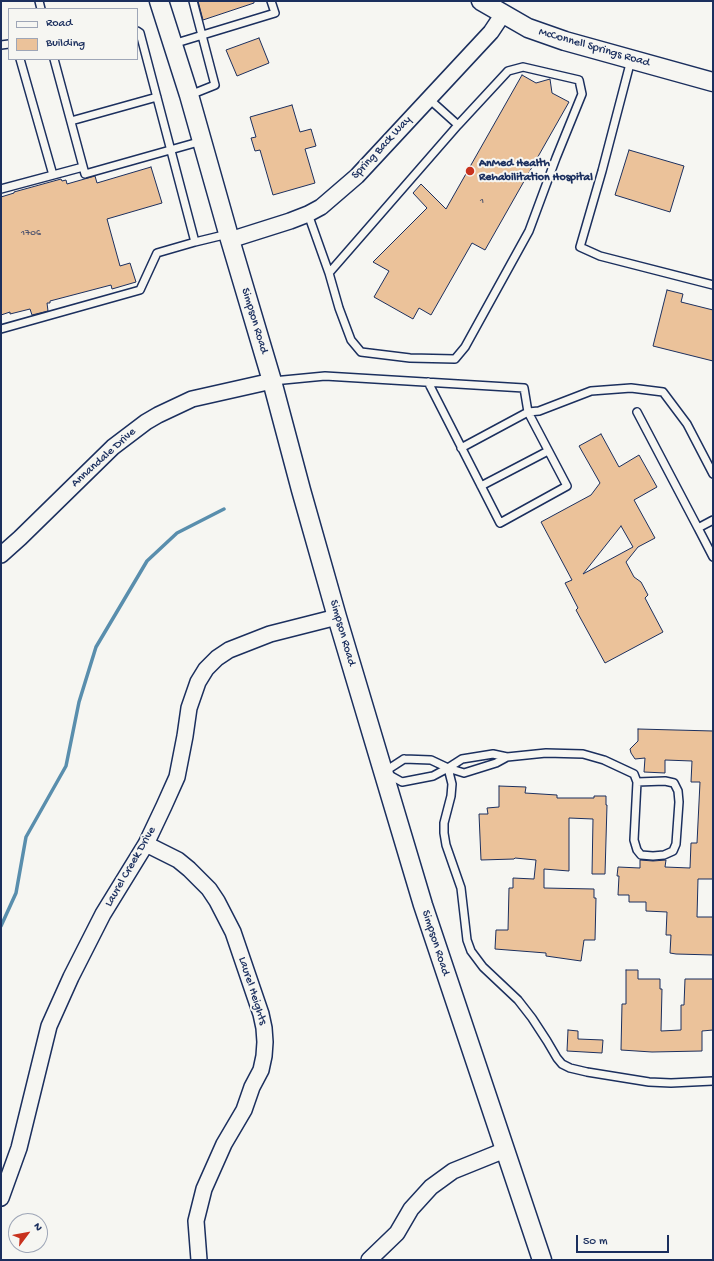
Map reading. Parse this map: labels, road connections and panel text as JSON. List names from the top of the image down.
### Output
{
  "streets": {
    "street": [
      "McConnell Springs Road",
      "Spring Back Way",
      "Simpson Road",
      "Annandale Drive",
      "Laurel Creek Drive",
      "Laurel Heights"
    ]
  },
  "crossings": [
    ["McConnell Springs Road", "Spring Back Way"],
    ["Spring Back Way", "Simpson Road"],
    ["Simpson Road", "Annandale Drive"],
    ["Simpson Road", "Laurel Creek Drive"],
    ["Laurel Creek Drive", "Laurel Heights"]
  ],
  "places": ["AnMed Health Rehabilitation Hospital"],
  "house_numbers": ["1", "1706"],
  "legend": ["Road", "Building"],
  "scale_bar": "50 m",
  "north": "top right"
}
